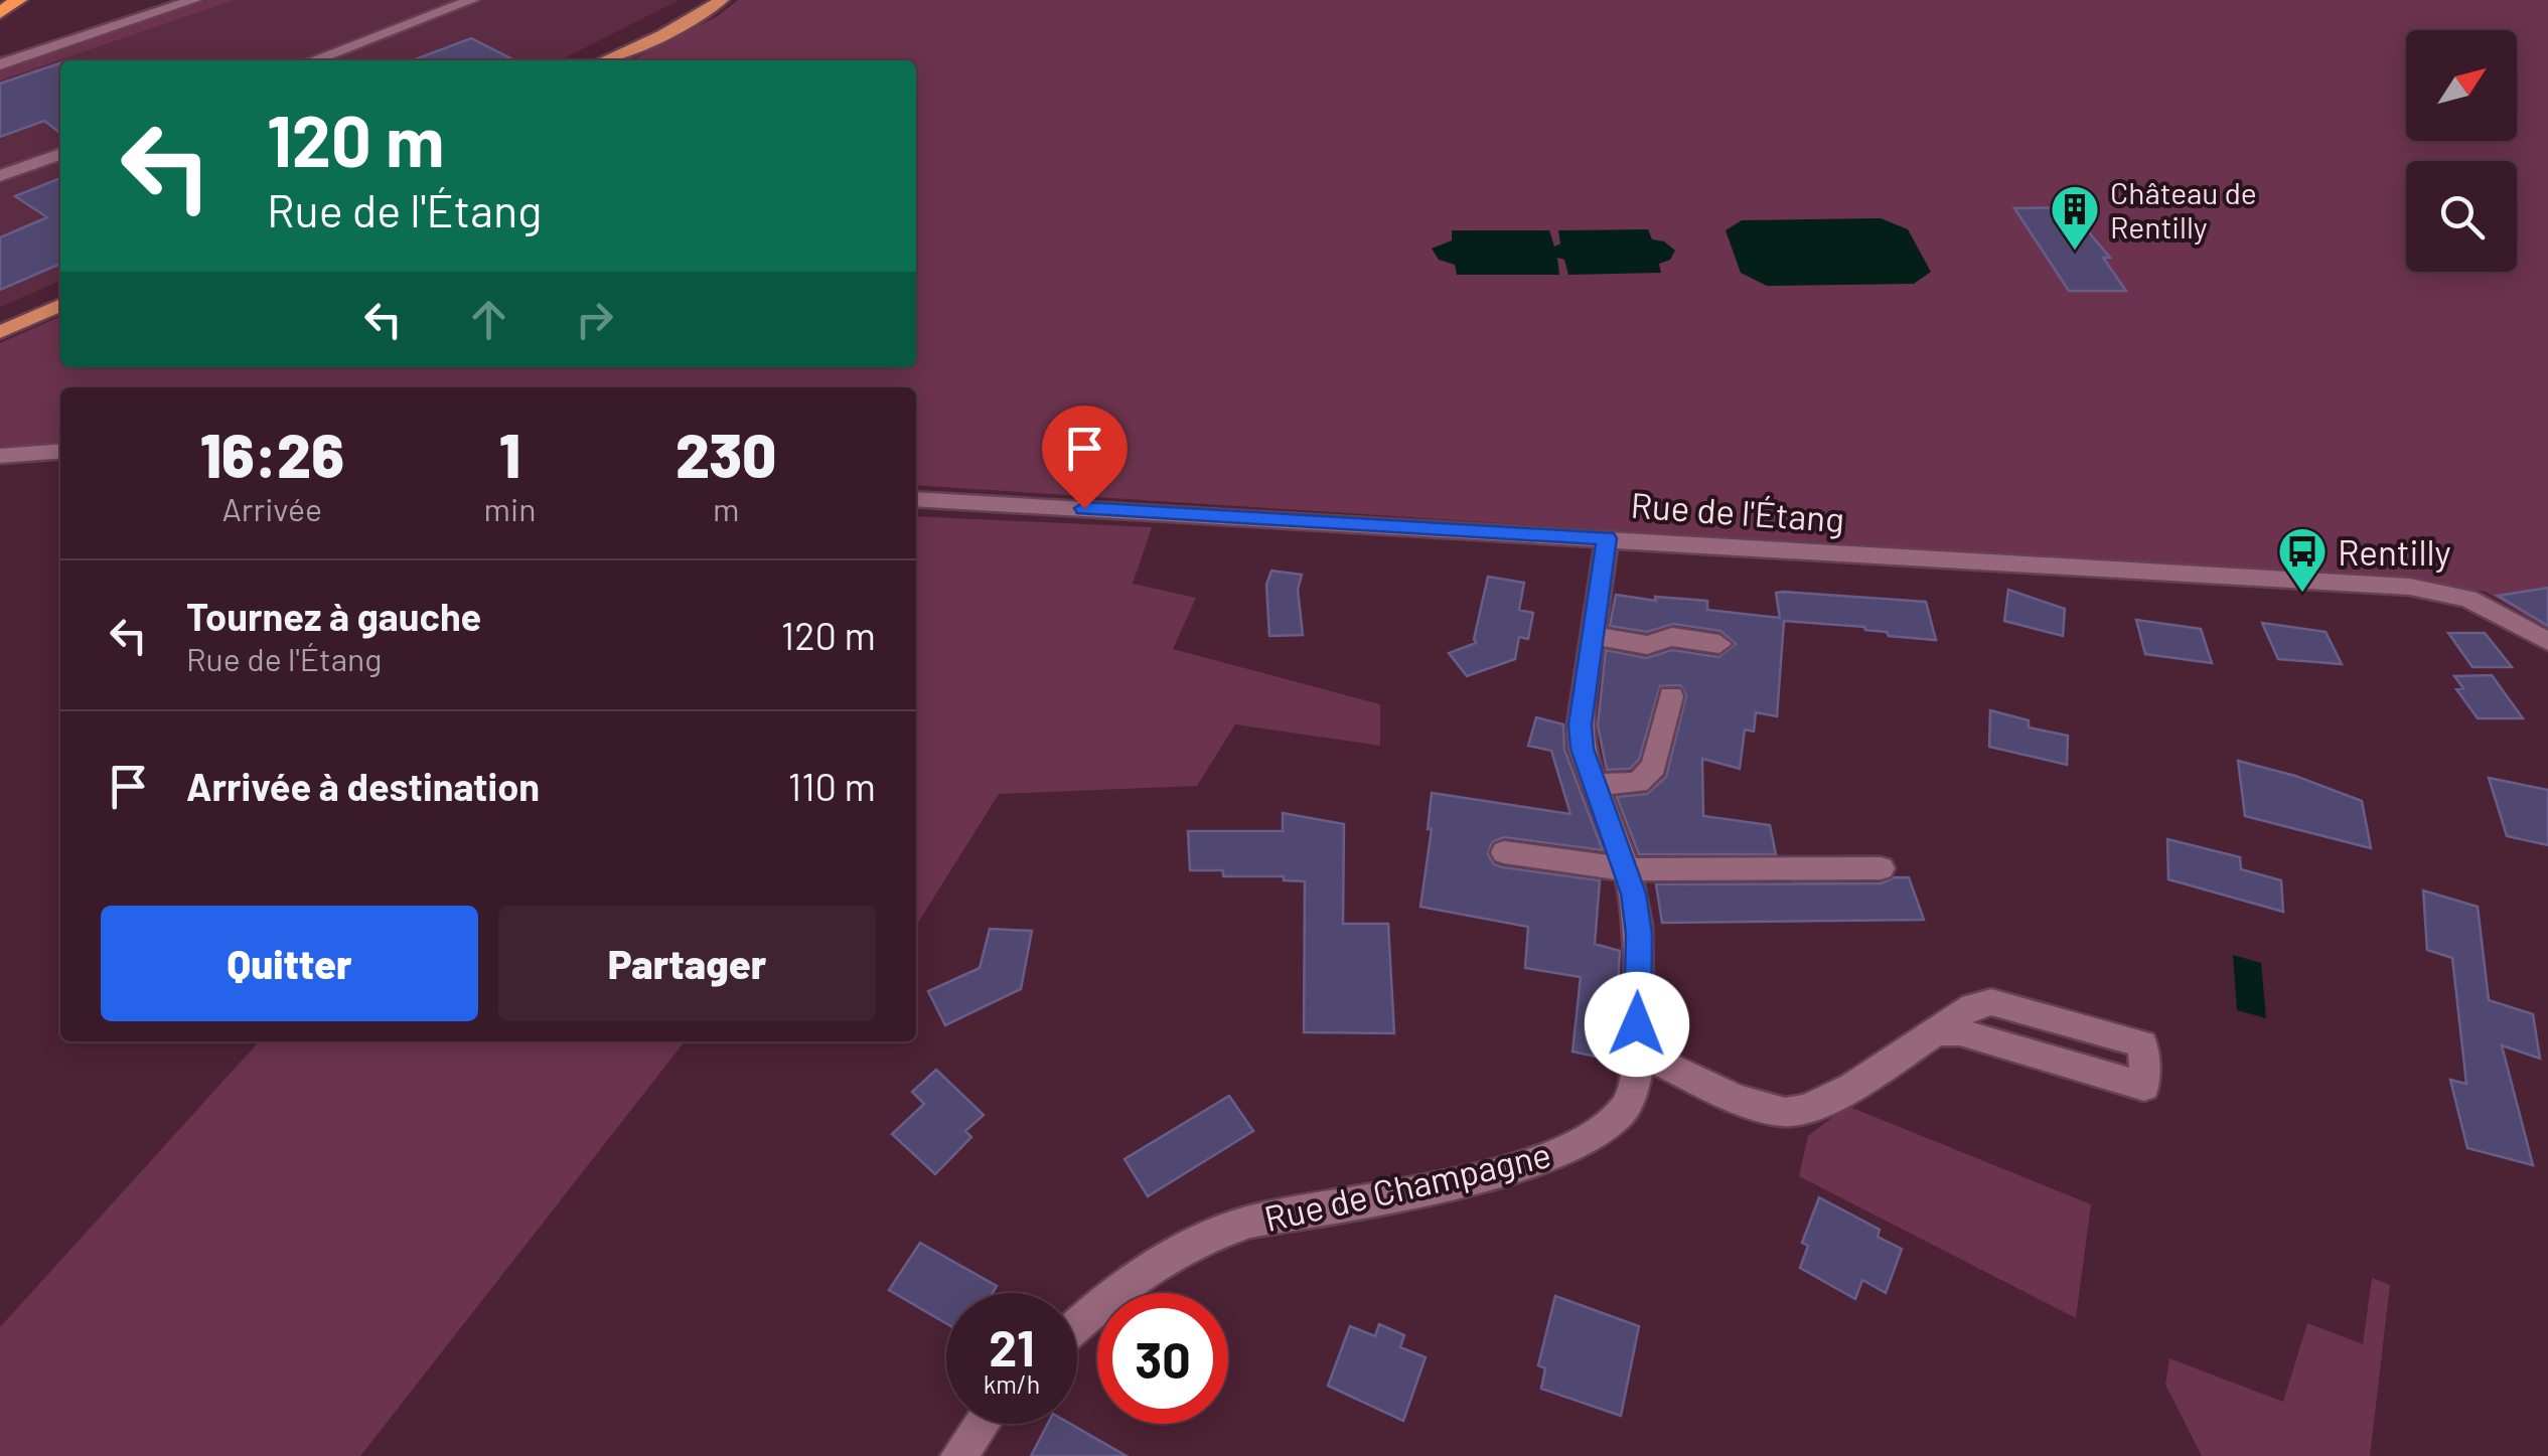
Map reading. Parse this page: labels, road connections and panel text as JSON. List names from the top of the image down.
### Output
{
  "streets": {
    "street": ["Rue de l'Étang", "Rue de Champagne"]
  },
  "crossings": [
    ["Rue de l'Étang", "Rue de Champagne"]
  ],
  "places": {
    "building": ["Château de Rentilly"],
    "bus stop": ["Rentilly"]
  },
  "north": "top right",
  "page": {
    "turn": ["120 m", "Rue de l'Étang"],
    "eta": [
      "16:26",
      "Arrivée",
      "1",
      "min",
      "230",
      "m"
    ],
    "list": [
      {
        "name": "Tournez à gauche",
        "note": "Rue de l'Étang",
        "value": "120 m"
      },
      {
        "name": "Arrivée à destination",
        "value": "110 m"
      }
    ],
    "buttons": ["Quitter", "Partager"],
    "speed": "21 km/h",
    "limit": "30"
  }
}
